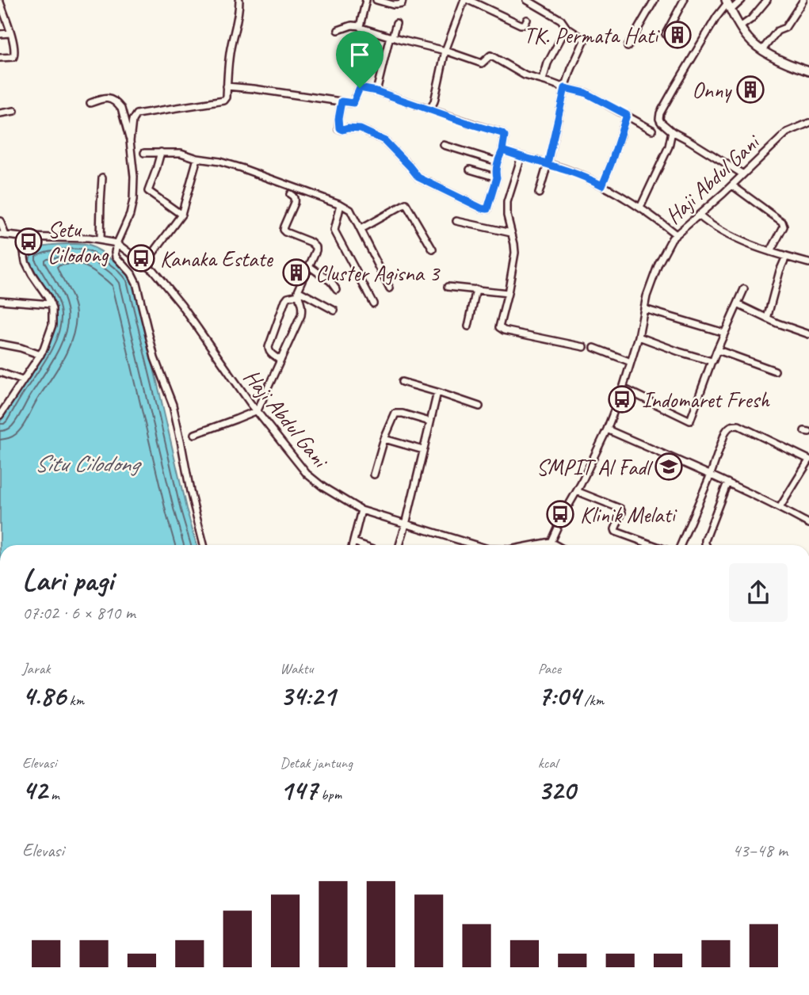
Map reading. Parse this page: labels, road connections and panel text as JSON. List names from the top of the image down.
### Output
{
  "streets": {
    "street": ["Haji Abdul Gani"]
  },
  "water": ["Situ Cilodong"],
  "places": {
    "building": ["TK. Permata Hati", "Onny", "Cluster Agisna 3"],
    "bus stop": [
      "Setu Cilodong",
      "Kanaka Estate",
      "Indomaret Fresh",
      "Klinik Melati"
    ],
    "school or university": ["SMPIT Al Fadl"]
  },
  "page": {
    "heading": ["Lari pagi", "07:02 · 6 × 810 m"],
    "stats": [
      ["Jarak", "4.86 km"],
      ["Waktu", "34:21"],
      ["Pace", "7:04 /km"],
      ["Elevasi", "42 m"],
      ["Detak jantung", "147 bpm"],
      ["kcal", "320"]
    ],
    "chart": ["Elevasi", "43–48 m"]
  }
}
